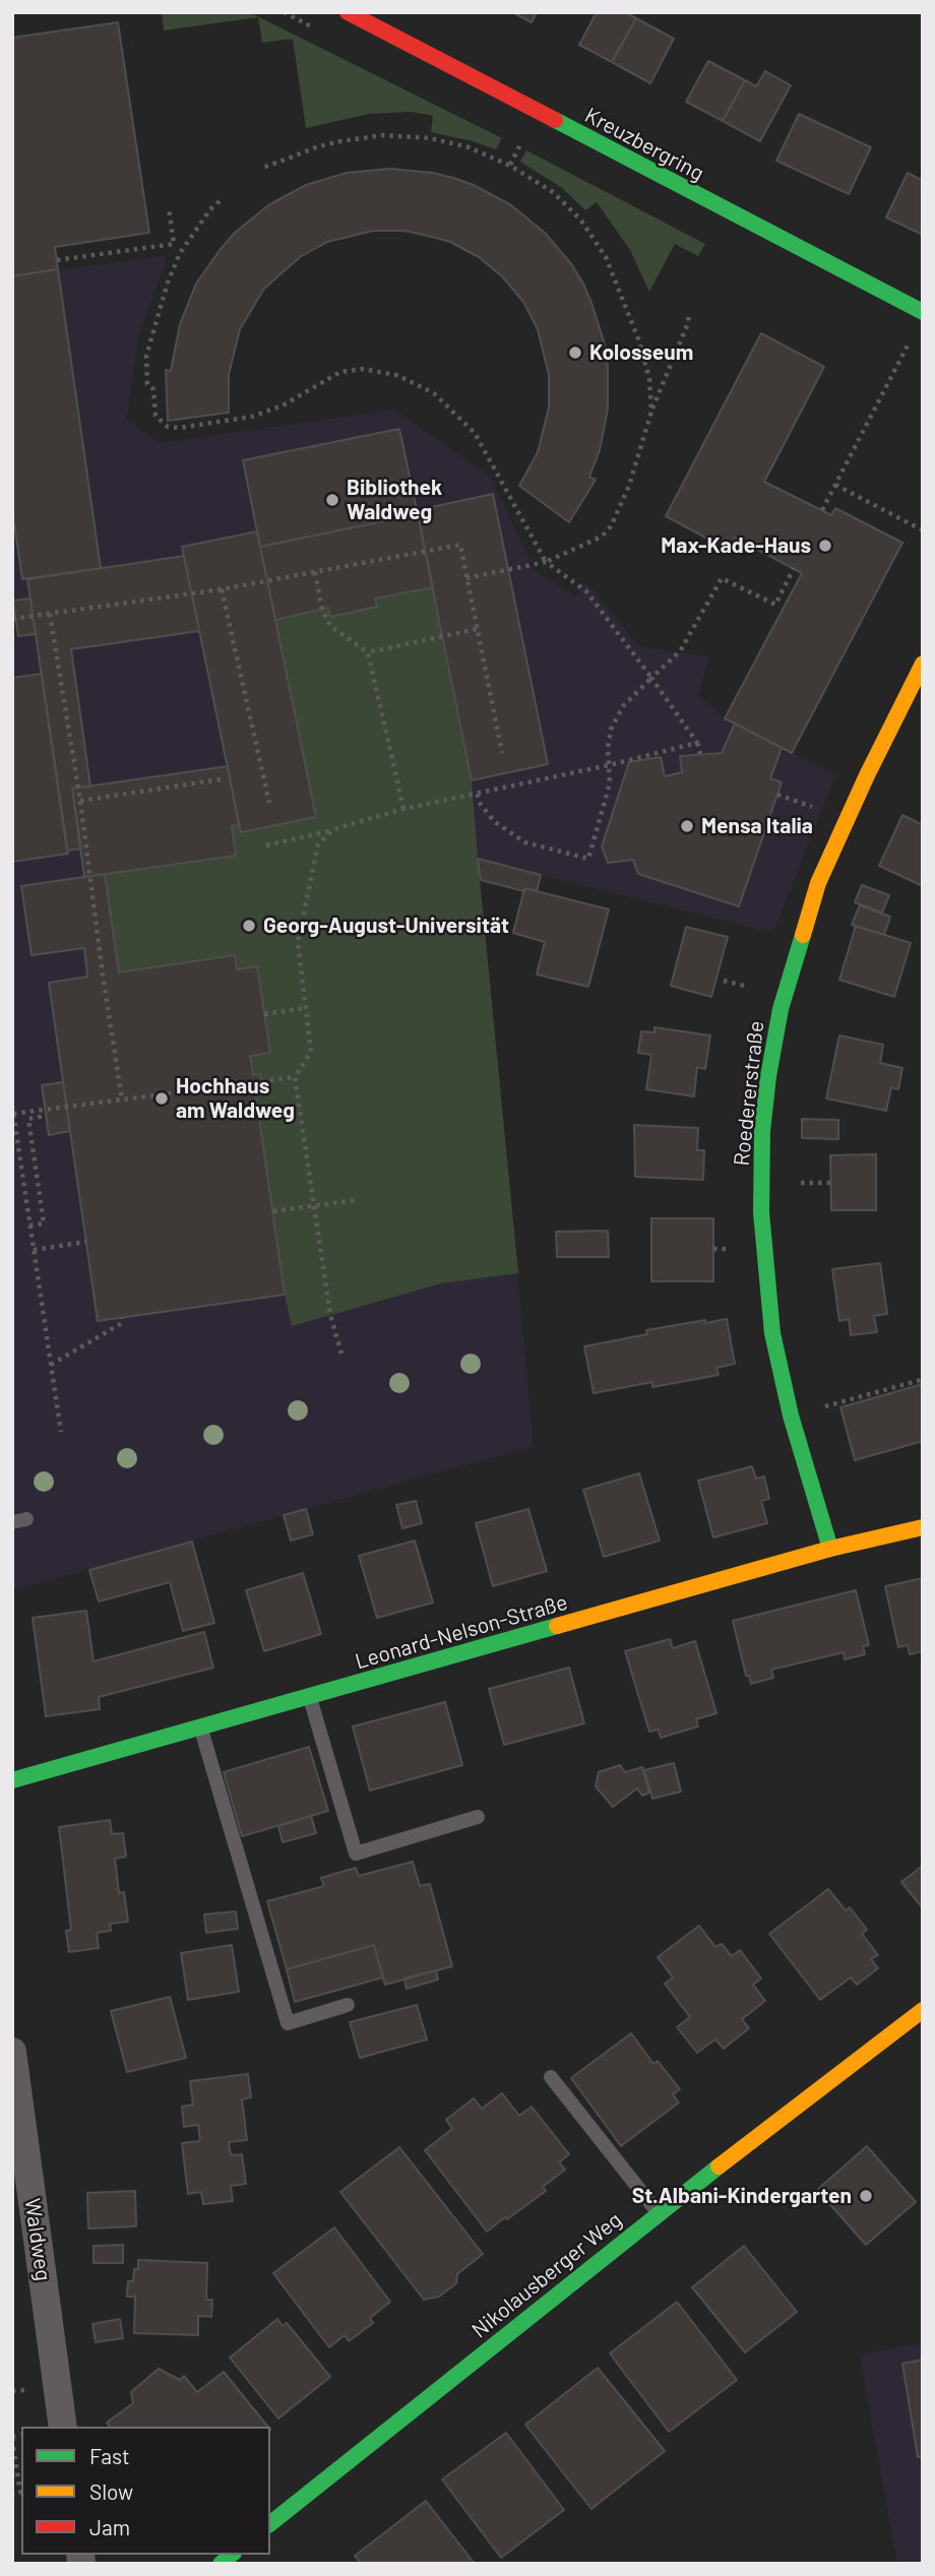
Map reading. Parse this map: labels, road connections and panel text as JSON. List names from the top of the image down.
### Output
{
  "streets": {
    "street": [
      "Kreuzbergring",
      "Roedererstraße",
      "Leonard-Nelson-Straße",
      "Waldweg",
      "Nikolausberger Weg"
    ]
  },
  "crossings": [
    ["Roedererstraße", "Leonard-Nelson-Straße"]
  ],
  "places": [
    "Kolosseum",
    "Bibliothek Waldweg",
    "Max-Kade-Haus",
    "Mensa Italia",
    "Georg-August-Universität",
    "Hochhaus am Waldweg",
    "St.Albani-Kindergarten"
  ],
  "legend": ["Fast", "Slow", "Jam"]
}
